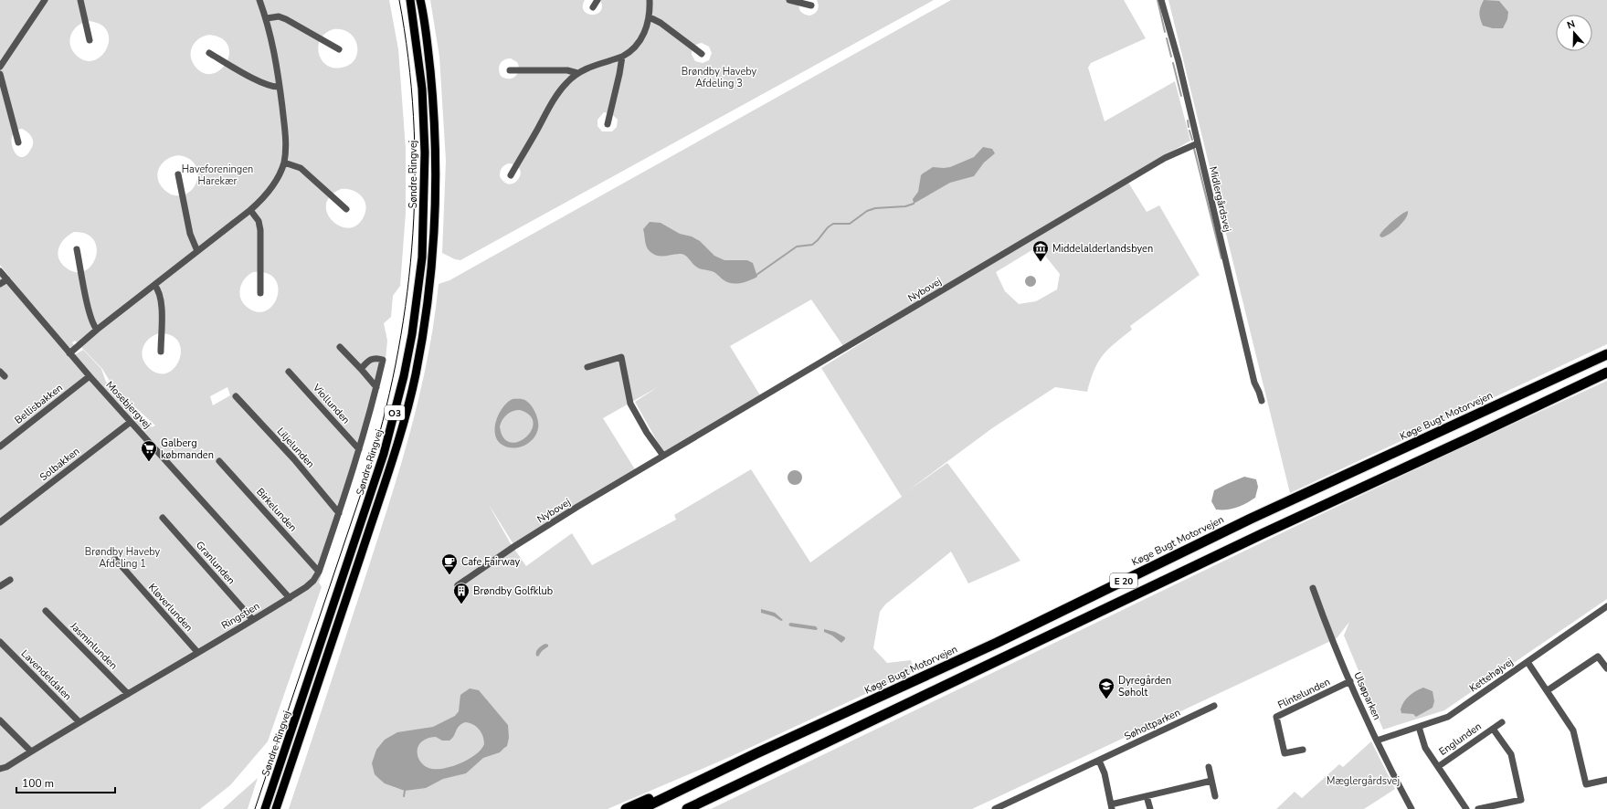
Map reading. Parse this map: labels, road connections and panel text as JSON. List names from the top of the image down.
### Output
{
  "streets": {
    "highway": ["Køge Bugt Motorvejen", "E 20"],
    "main road": ["Søndre Ringvej", "O3"],
    "street": [
      "Midlergårdsvej",
      "Nybovej",
      "Bellisbakken",
      "Viollunden",
      "Mosebjergvej",
      "Liljelunden",
      "Solbakken",
      "Birkelunden",
      "Granlunden",
      "Kløverlunden",
      "Ringstien",
      "Jasminlunden",
      "Lavendeldalen",
      "Kettehøjvej",
      "Flintelunden",
      "Ulsøparken",
      "Søholtparken",
      "Englunden"
    ]
  },
  "crossings": [
    ["Midlergårdsvej", "Nybovej"],
    ["Bellisbakken", "Mosebjergvej"],
    ["Viollunden", "Ringstien"],
    ["Mosebjergvej", "Solbakken"],
    ["Mosebjergvej", "Ringstien"],
    ["Liljelunden", "Ringstien"],
    ["Birkelunden", "Ringstien"],
    ["Granlunden", "Ringstien"],
    ["Kløverlunden", "Ringstien"],
    ["Ringstien", "Jasminlunden"],
    ["Ringstien", "Lavendeldalen"],
    ["Kettehøjvej", "Ulsøparken"],
    ["Kettehøjvej", "Englunden"],
    ["Flintelunden", "Ulsøparken"]
  ],
  "parks": [
    "Brøndby Haveby Afdeling 3",
    "Haveforeningen Harekær",
    "Brøndby Haveby Afdeling 1",
    "Mæglergårdsvej"
  ],
  "places": {
    "museum": ["Middelalderlandsbyen"],
    "supermarket": ["Galberg købmanden"],
    "cafe": ["Cafe Fairway"],
    "building": ["Brøndby Golfklub"],
    "school or university": ["Dyregården Søholt"]
  },
  "scale_bar": "100 m",
  "north": "top"
}
